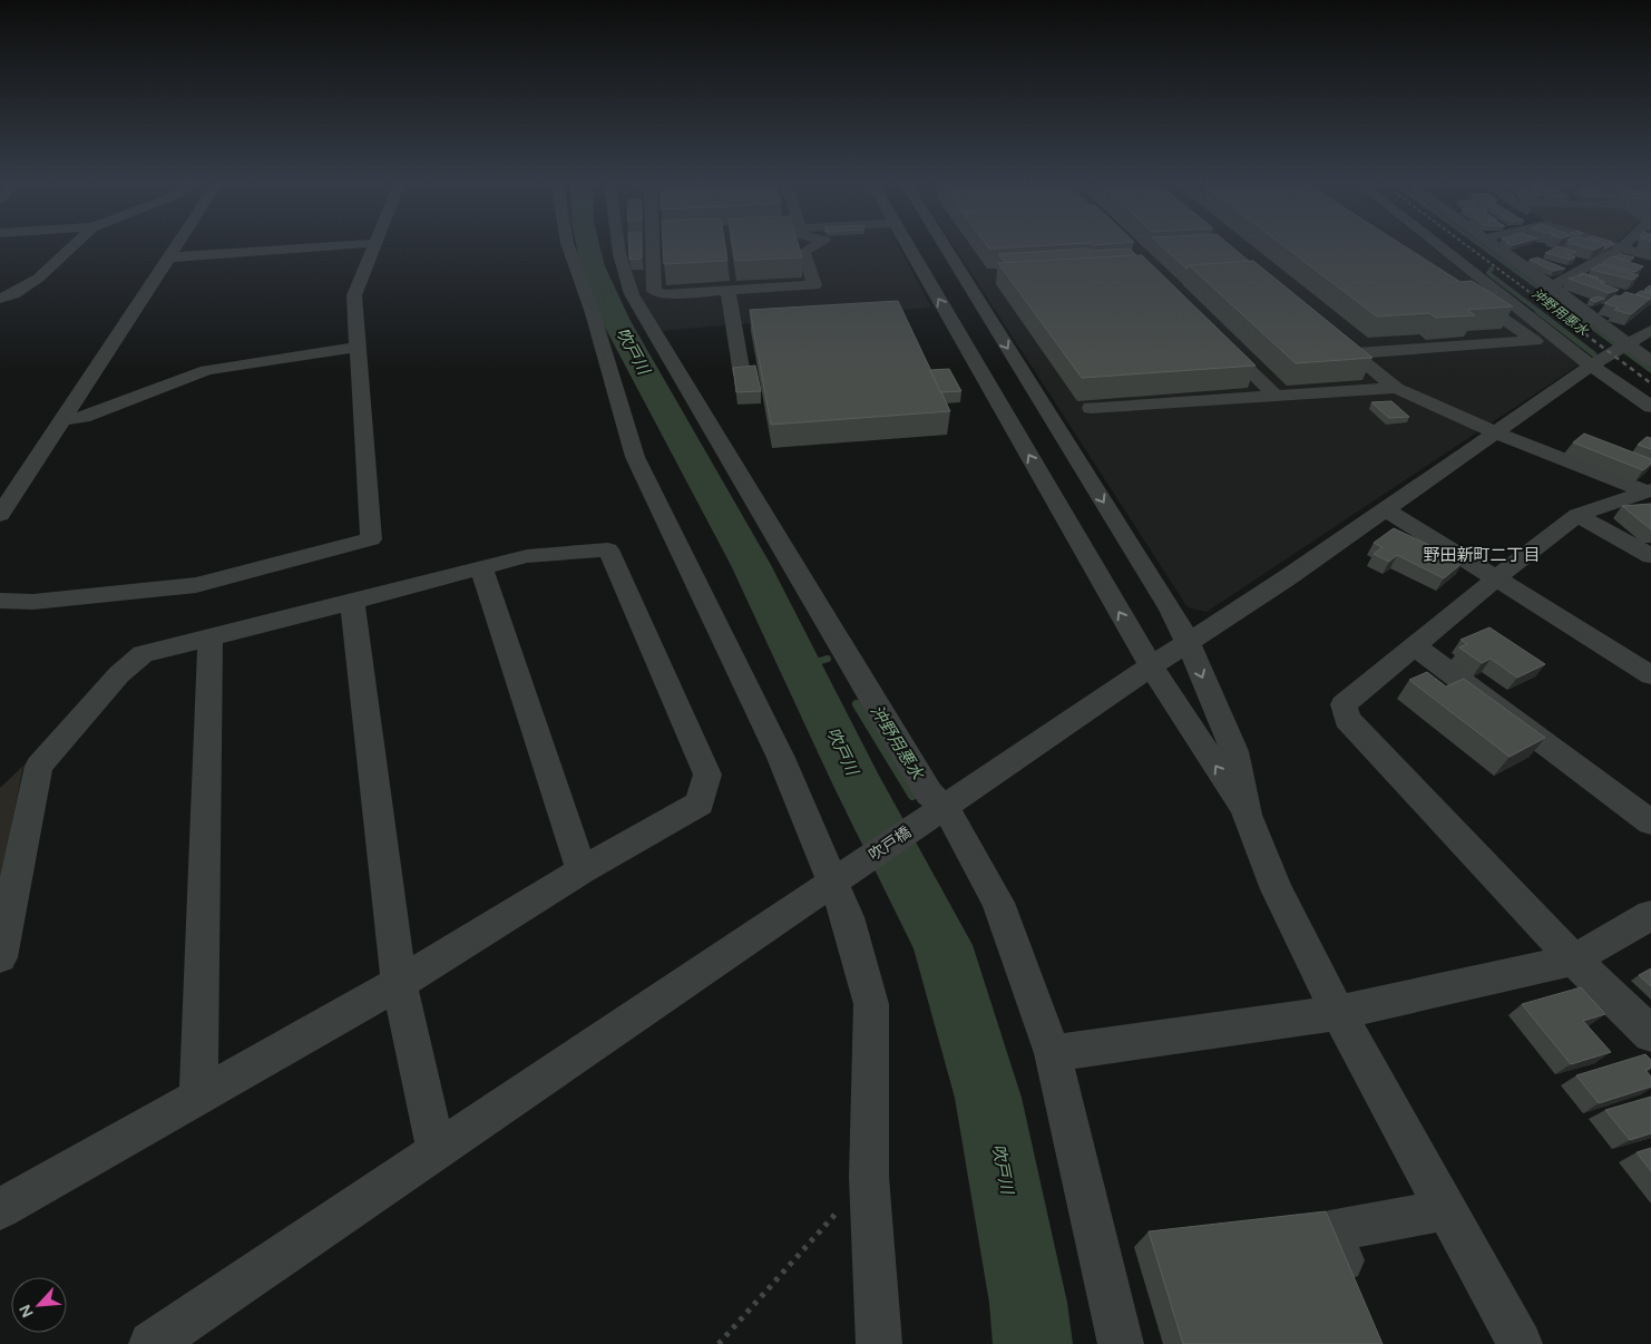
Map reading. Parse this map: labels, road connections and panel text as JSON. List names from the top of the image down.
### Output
{
  "streets": {
    "street": ["吹戸橋"]
  },
  "districts": ["野田新町二丁目"],
  "water": ["沖野用悪水", "吹戸川"],
  "north": "bottom left"
}
